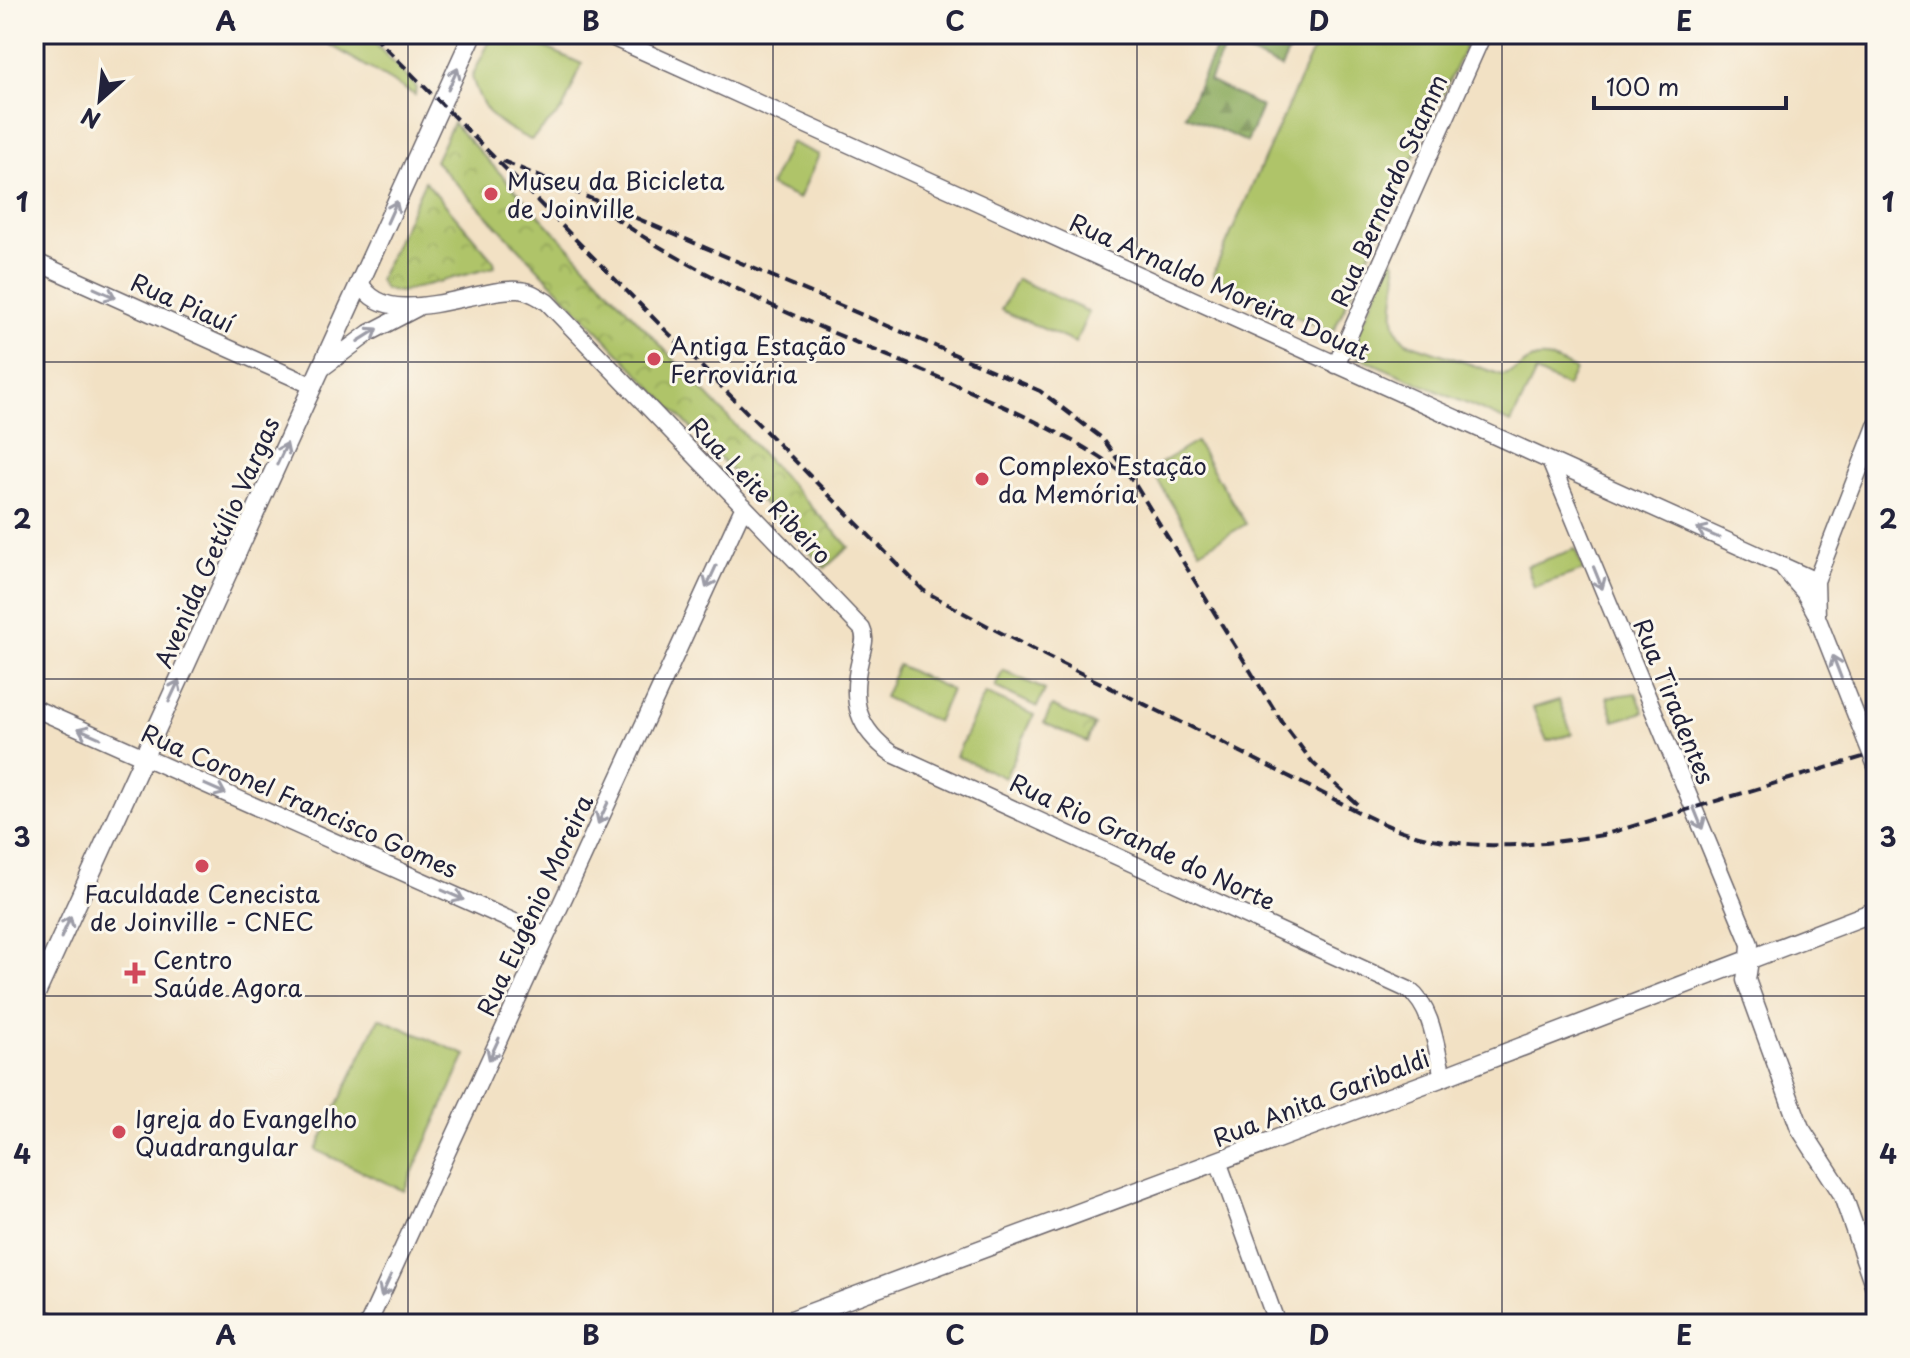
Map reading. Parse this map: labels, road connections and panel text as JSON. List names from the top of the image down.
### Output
{
  "streets": {
    "main road": ["Avenida Getúlio Vargas", "Rua Anita Garibaldi"],
    "street": [
      "Rua Bernardo Stamm",
      "Rua Arnaldo Moreira Douat",
      "Rua Piauí",
      "Rua Leite Ribeiro",
      "Rua Tiradentes",
      "Rua Coronel Francisco Gomes",
      "Rua Rio Grande do Norte",
      "Rua Eugênio Moreira"
    ]
  },
  "crossings": [
    ["Rua Bernardo Stamm", "Rua Arnaldo Moreira Douat"],
    ["Rua Arnaldo Moreira Douat", "Rua Tiradentes"],
    ["Rua Piauí", "Avenida Getúlio Vargas"],
    ["Rua Leite Ribeiro", "Avenida Getúlio Vargas"],
    ["Rua Leite Ribeiro", "Rua Rio Grande do Norte"],
    ["Rua Leite Ribeiro", "Rua Eugênio Moreira"],
    ["Avenida Getúlio Vargas", "Rua Coronel Francisco Gomes"],
    ["Rua Tiradentes", "Rua Anita Garibaldi"],
    ["Rua Coronel Francisco Gomes", "Rua Eugênio Moreira"],
    ["Rua Rio Grande do Norte", "Rua Anita Garibaldi"]
  ],
  "one_way": [
    "Rua Piauí",
    "Avenida Getúlio Vargas",
    "Rua Tiradentes",
    "Rua Eugênio Moreira"
  ],
  "places": {
    "other": [
      "Museu da Bicicleta de Joinville",
      "Antiga Estação Ferroviária",
      "Complexo Estação da Memória",
      "Faculdade Cenecista de Joinville - CNEC",
      "Igreja do Evangelho Quadrangular"
    ],
    "health": ["Centro Saúde Agora"]
  },
  "scale_bar": "100 m",
  "north": "bottom left",
  "grid": {
    "columns": [
      "A",
      "B",
      "C",
      "D",
      "E"
    ],
    "rows": [
      "1",
      "2",
      "3",
      "4"
    ]
  }
}
